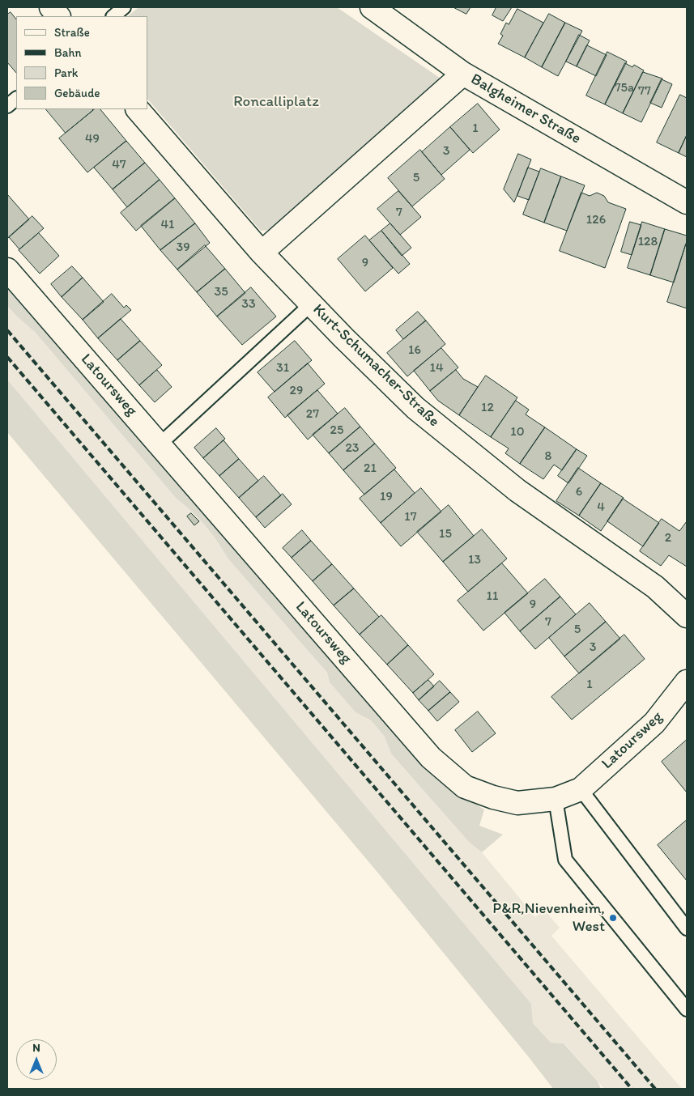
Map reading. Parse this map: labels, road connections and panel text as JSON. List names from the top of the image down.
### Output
{
  "streets": {
    "street": ["Balgheimer Straße", "Kurt-Schumacher-Straße", "Latoursweg"]
  },
  "parks": ["Roncalliplatz"],
  "places": ["P&R,Nievenheim, West"],
  "house_numbers": [
    "75a",
    "77",
    "1",
    "49",
    "3",
    "47",
    "5",
    "7",
    "126",
    "41",
    "128",
    "39",
    "9",
    "35",
    "33",
    "16",
    "31",
    "14",
    "29",
    "12",
    "27",
    "25",
    "10",
    "23",
    "8",
    "21",
    "6",
    "19",
    "4",
    "17",
    "15",
    "2",
    "13",
    "11",
    "9",
    "7",
    "5",
    "3",
    "1"
  ],
  "legend": [
    "Straße",
    "Bahn",
    "Park",
    "Gebäude"
  ],
  "north": "top"
}
